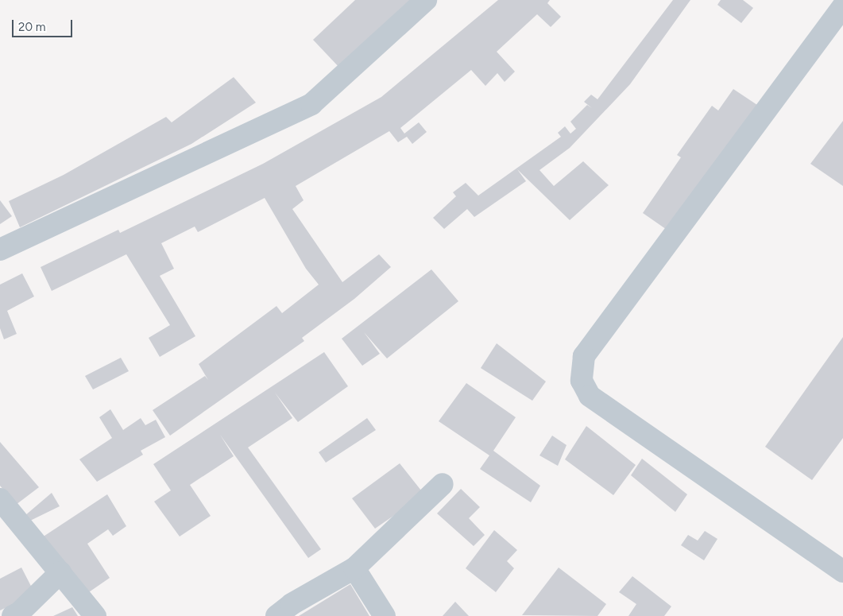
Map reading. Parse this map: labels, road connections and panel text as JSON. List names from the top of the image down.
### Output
{
  "scale_bar": "20 m"
}
